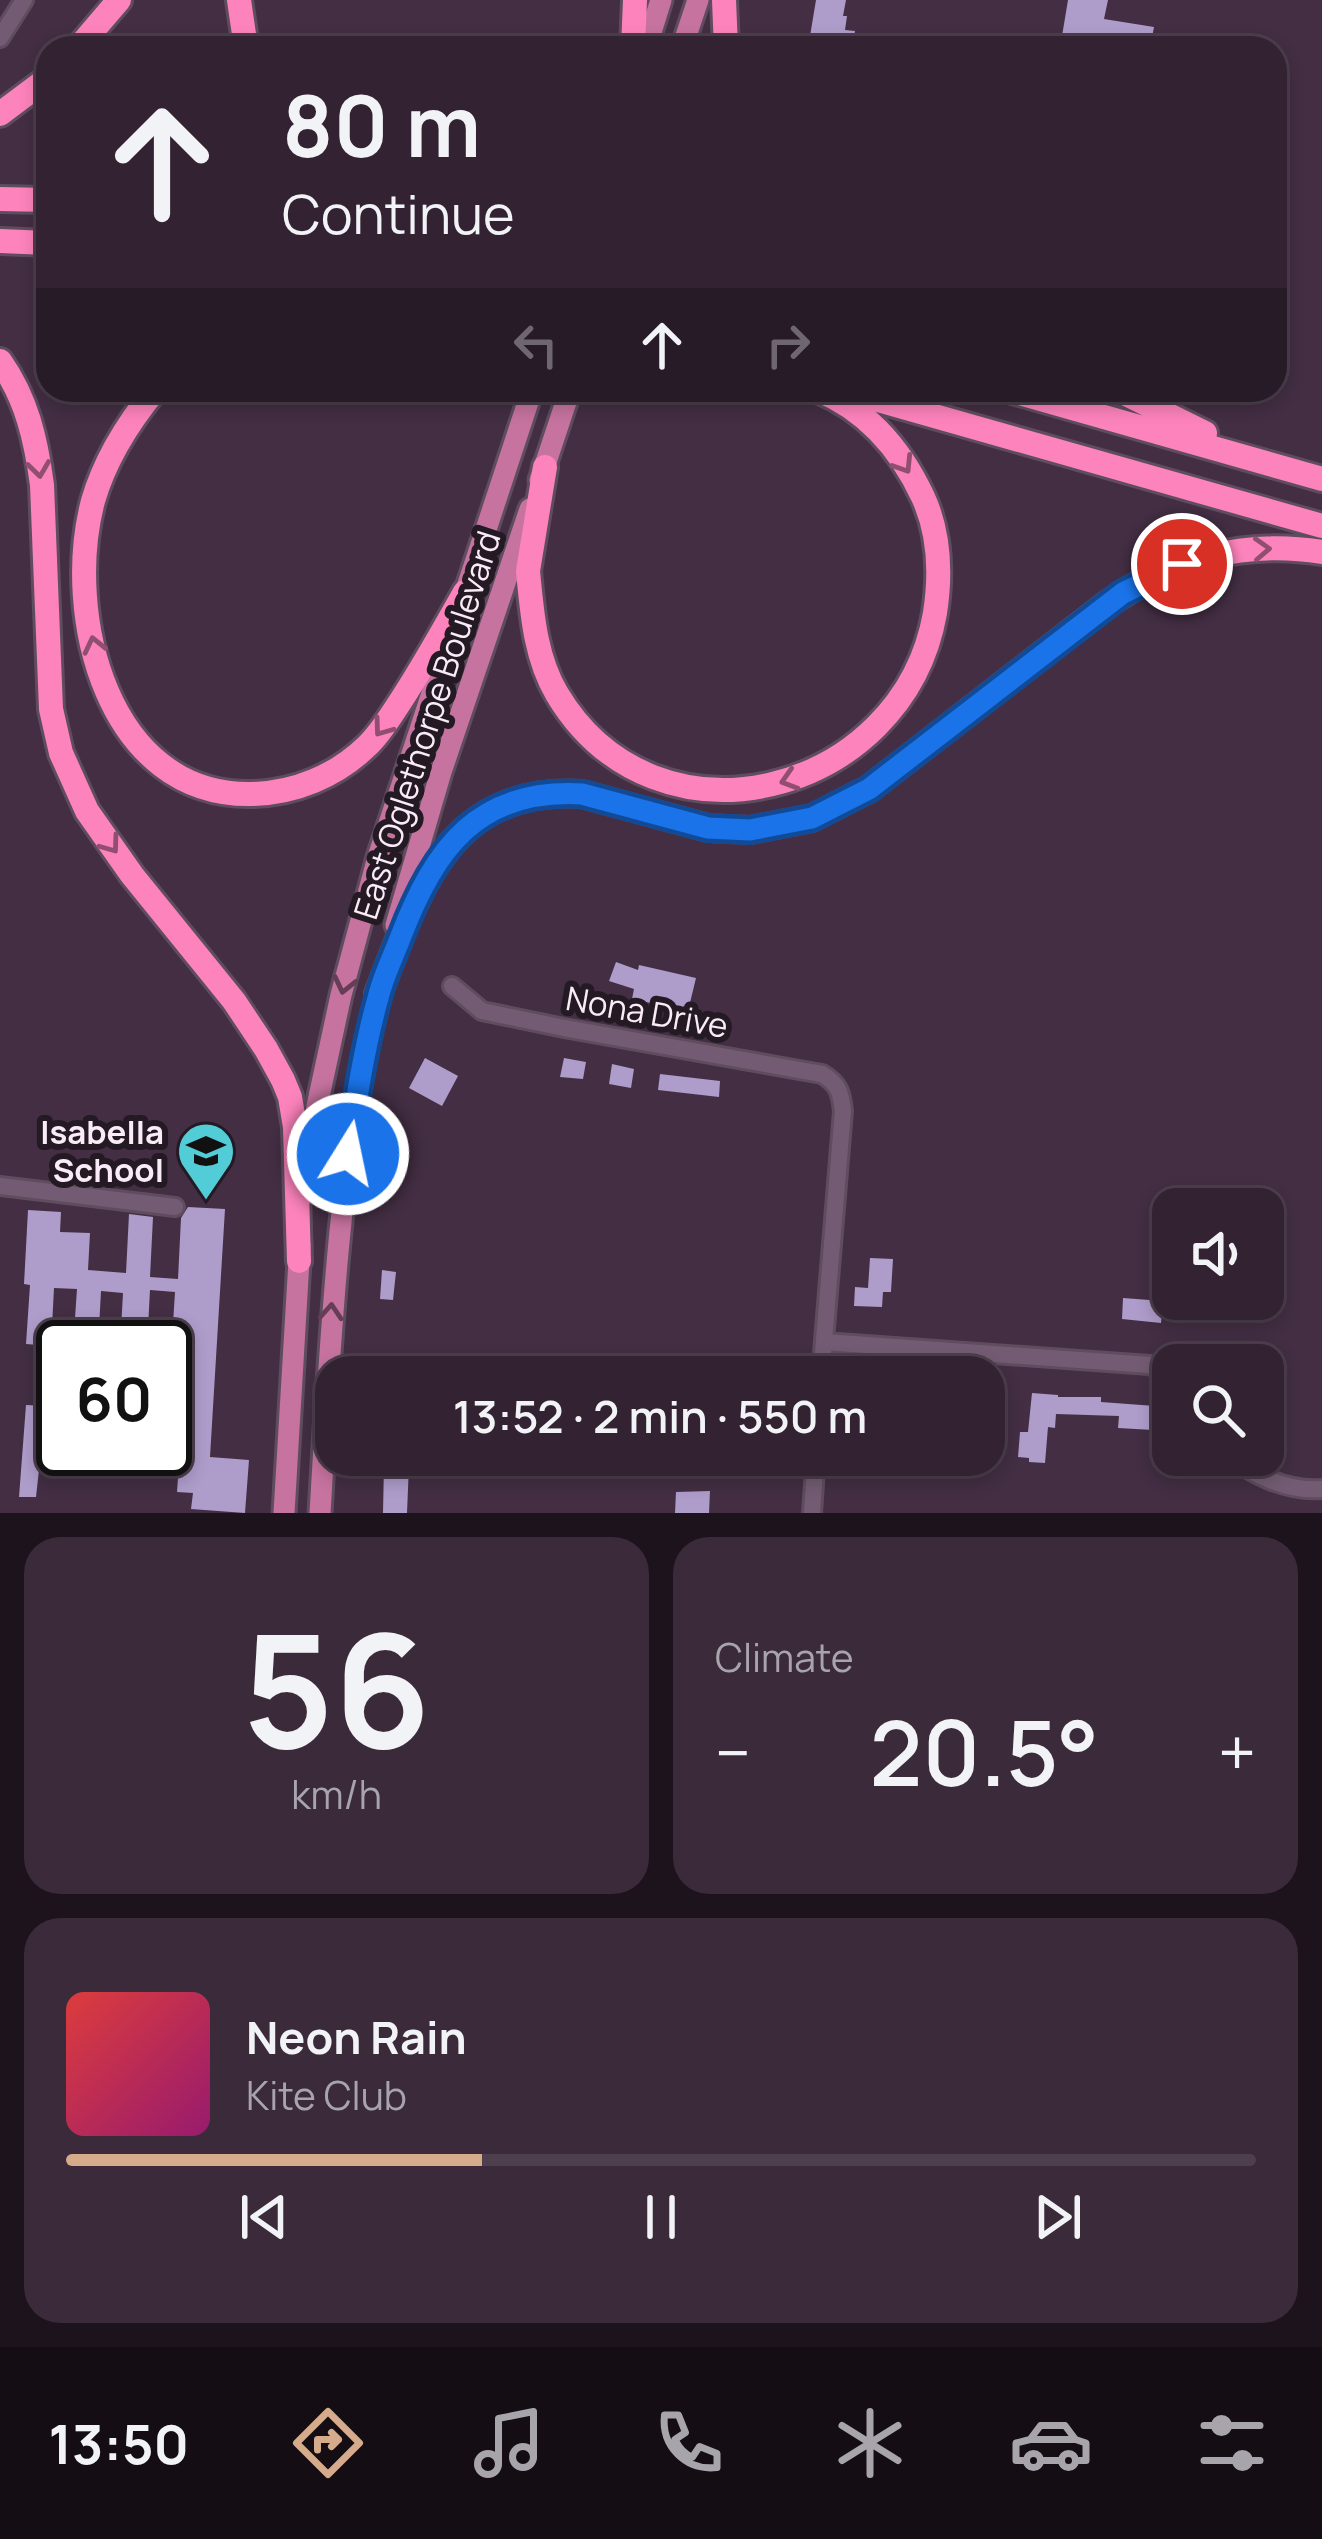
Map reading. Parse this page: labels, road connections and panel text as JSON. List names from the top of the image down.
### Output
{
  "streets": {
    "main road": ["East Oglethorpe Boulevard"],
    "street": ["Nona Drive"]
  },
  "places": {
    "school or university": ["Isabella School"]
  },
  "page": {
    "turn": ["80 m", "Continue"],
    "limit": "60",
    "trip": "13:52 · 2 min · 550 m",
    "tile": [
      ["56", "km/h"],
      "Climate"
    ],
    "heat": ["−", "20.5°", "+"],
    "song": ["Neon Rain", "Kite Club"],
    "tabs": "13:50"
  }
}
